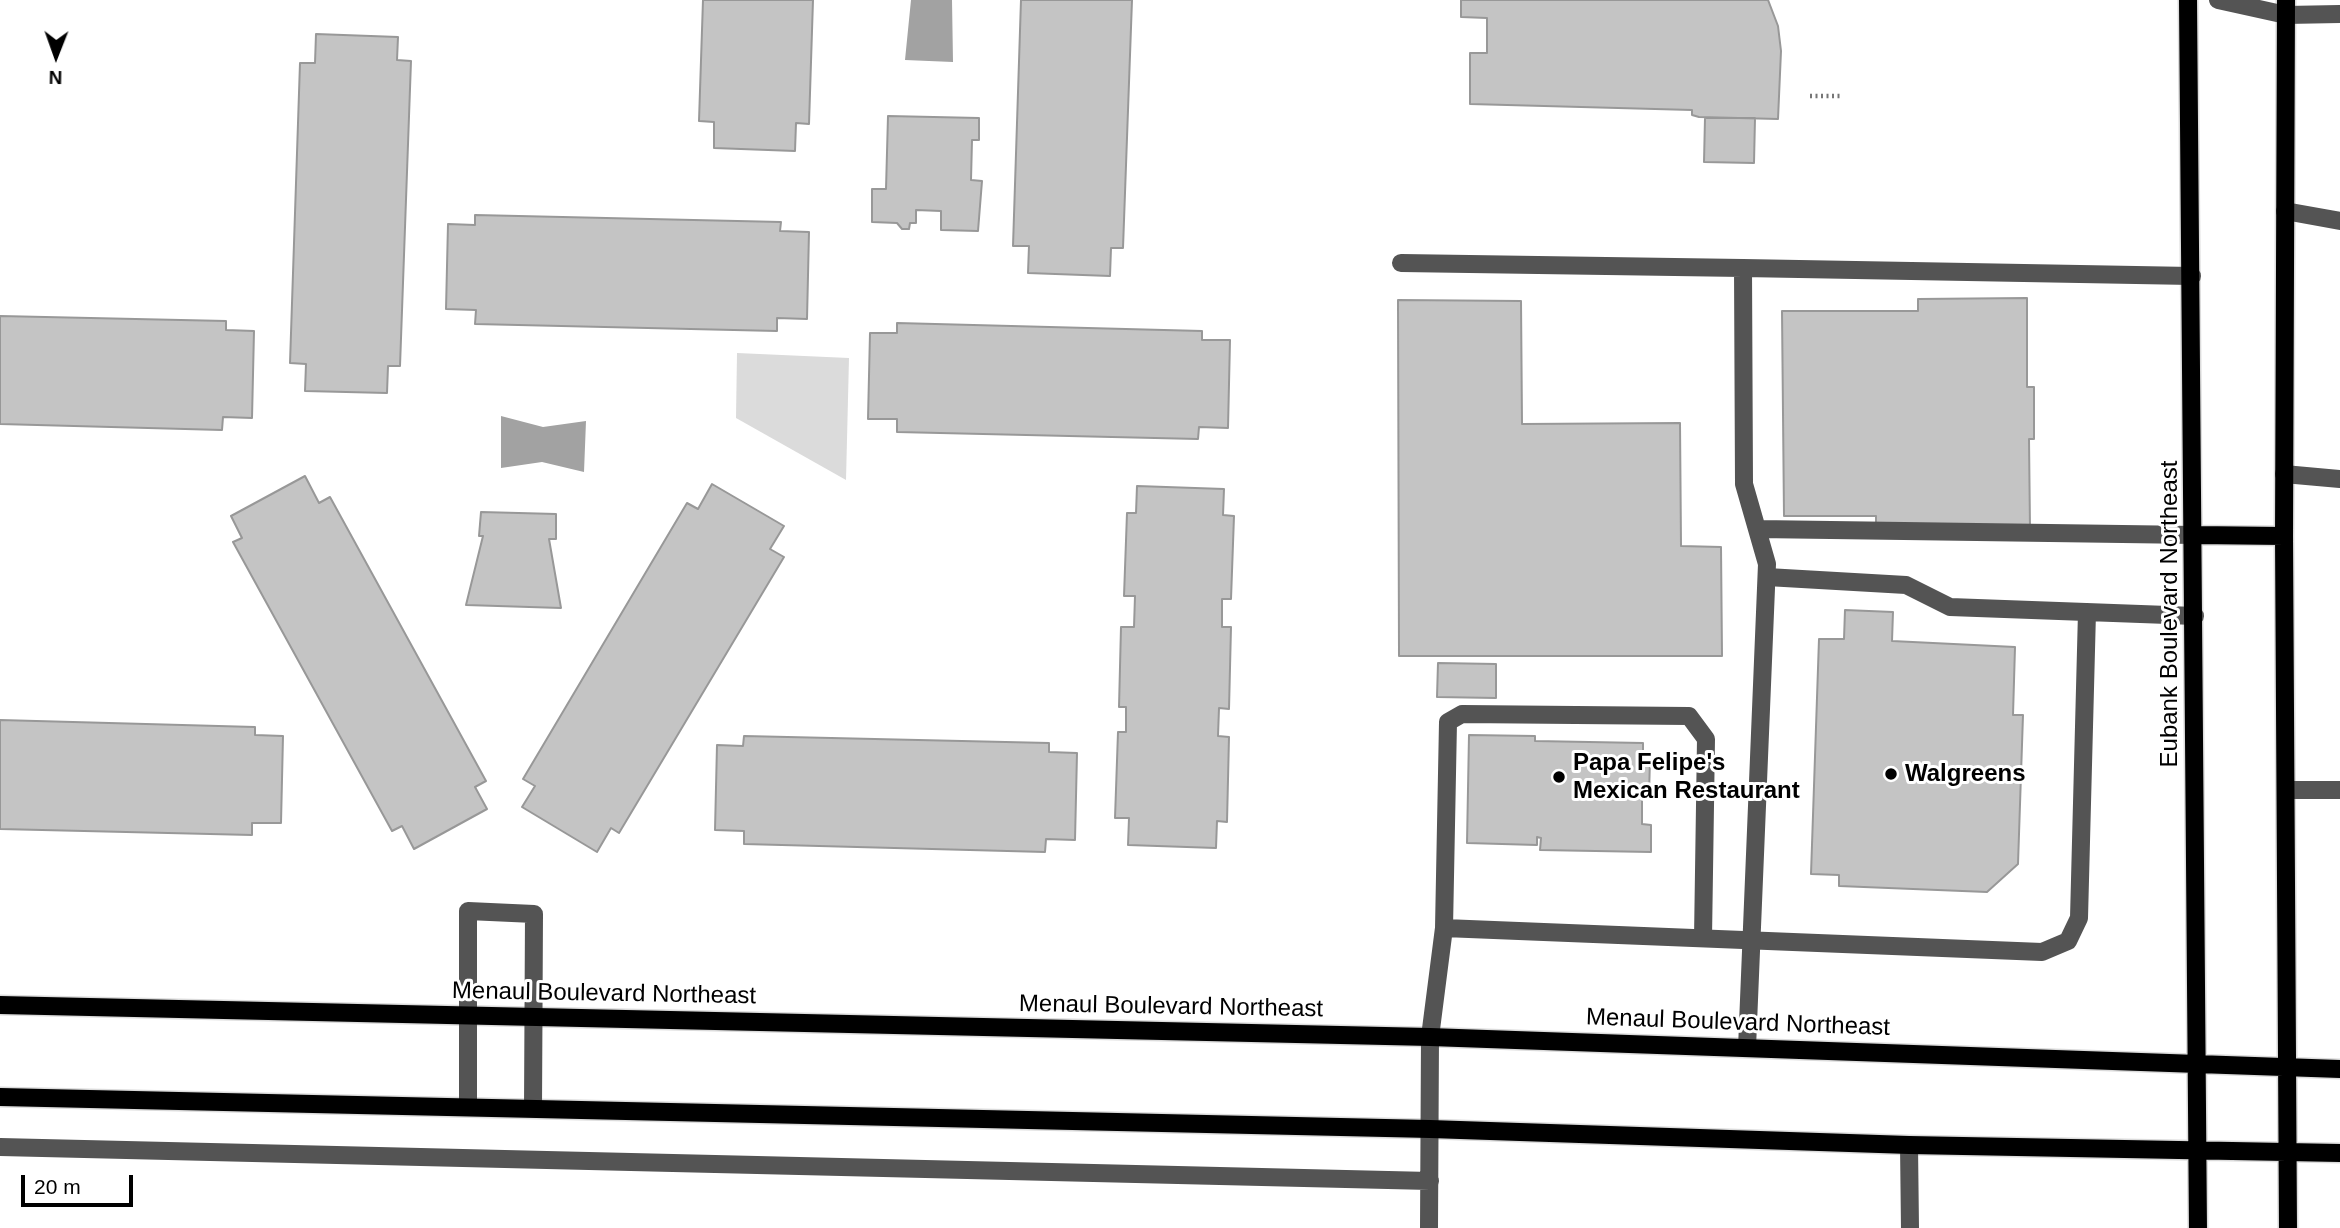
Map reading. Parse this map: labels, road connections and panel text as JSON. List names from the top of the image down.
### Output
{
  "streets": {
    "main road": ["Eubank Boulevard Northeast", "Menaul Boulevard Northeast"]
  },
  "crossings": [
    ["Eubank Boulevard Northeast", "Menaul Boulevard Northeast"]
  ],
  "places": ["Walgreens", "Papa Felipe's Mexican Restaurant"],
  "scale_bar": "20 m",
  "north": "bottom"
}
